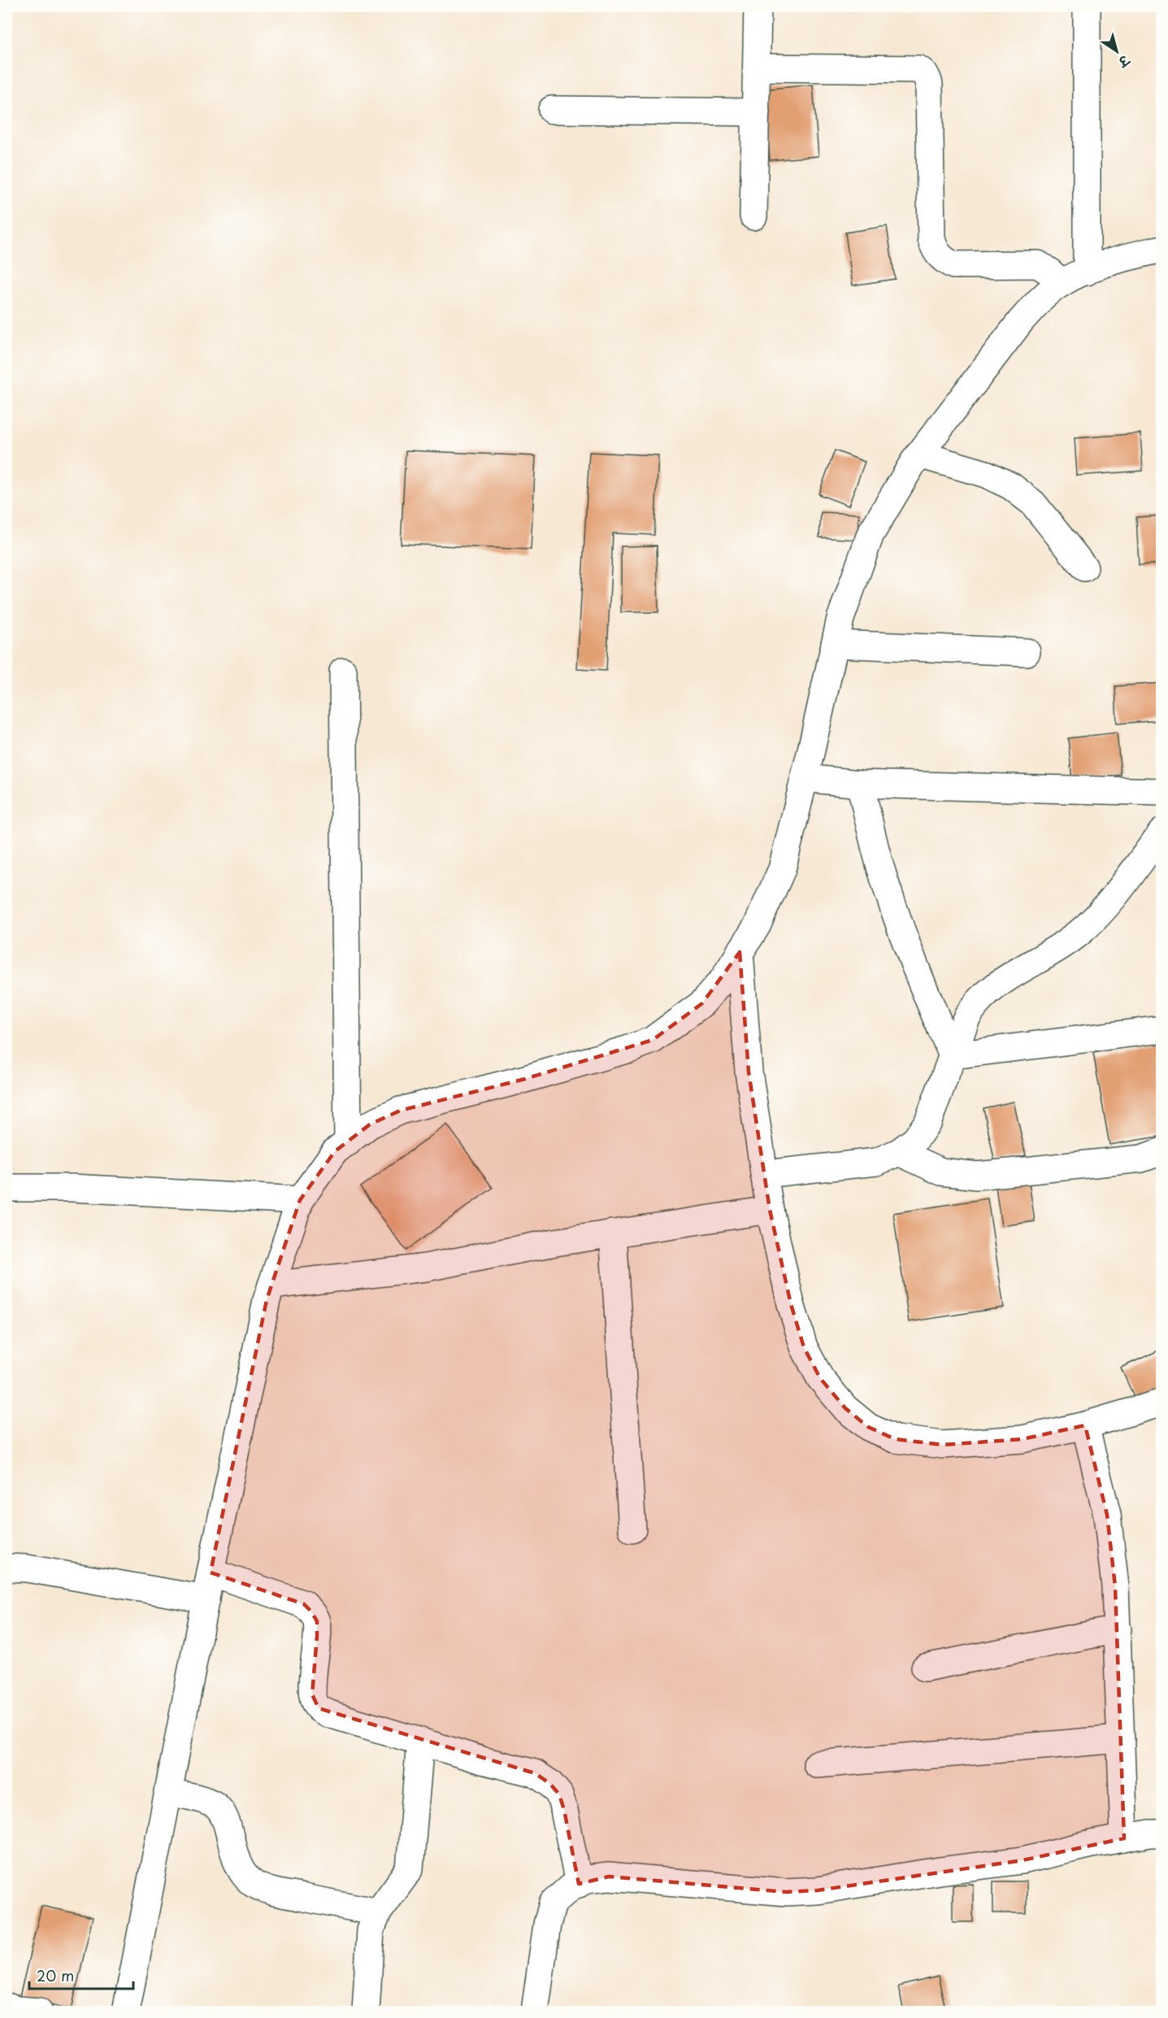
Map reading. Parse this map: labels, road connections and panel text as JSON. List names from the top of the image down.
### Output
{
  "scale_bar": "20 m",
  "north": "bottom right"
}
